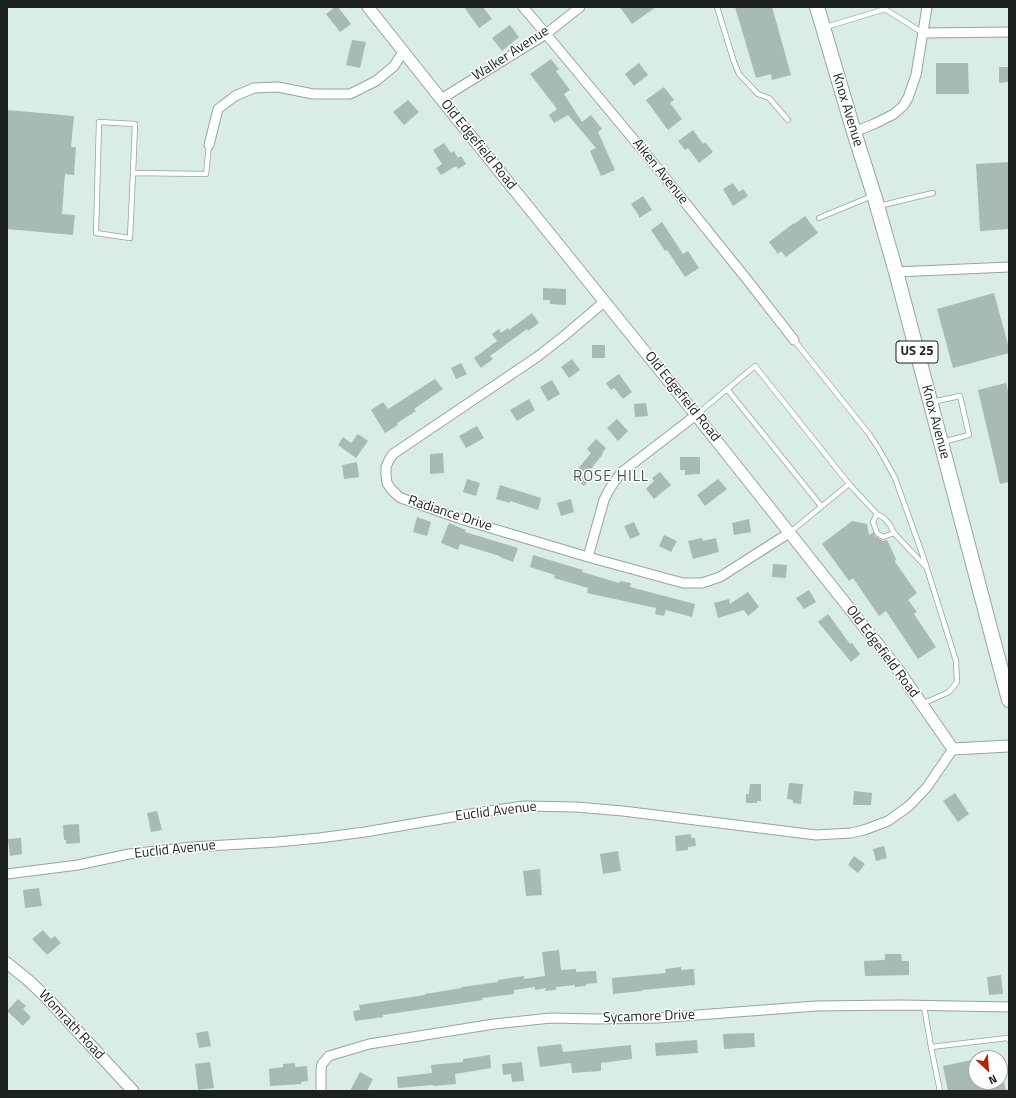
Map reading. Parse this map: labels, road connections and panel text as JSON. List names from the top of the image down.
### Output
{
  "streets": {
    "main road": ["Knox Avenue", "US 25"],
    "street": [
      "Walker Avenue",
      "Old Edgefield Road",
      "Aiken Avenue",
      "Radiance Drive",
      "Euclid Avenue",
      "Sycamore Drive",
      "Womrath Road"
    ]
  },
  "crossings": [
    ["Walker Avenue", "Old Edgefield Road"],
    ["Walker Avenue", "Aiken Avenue"],
    ["Old Edgefield Road", "Radiance Drive"],
    ["Old Edgefield Road", "Euclid Avenue"]
  ],
  "districts": ["ROSE HILL"],
  "north": "bottom right"
}
